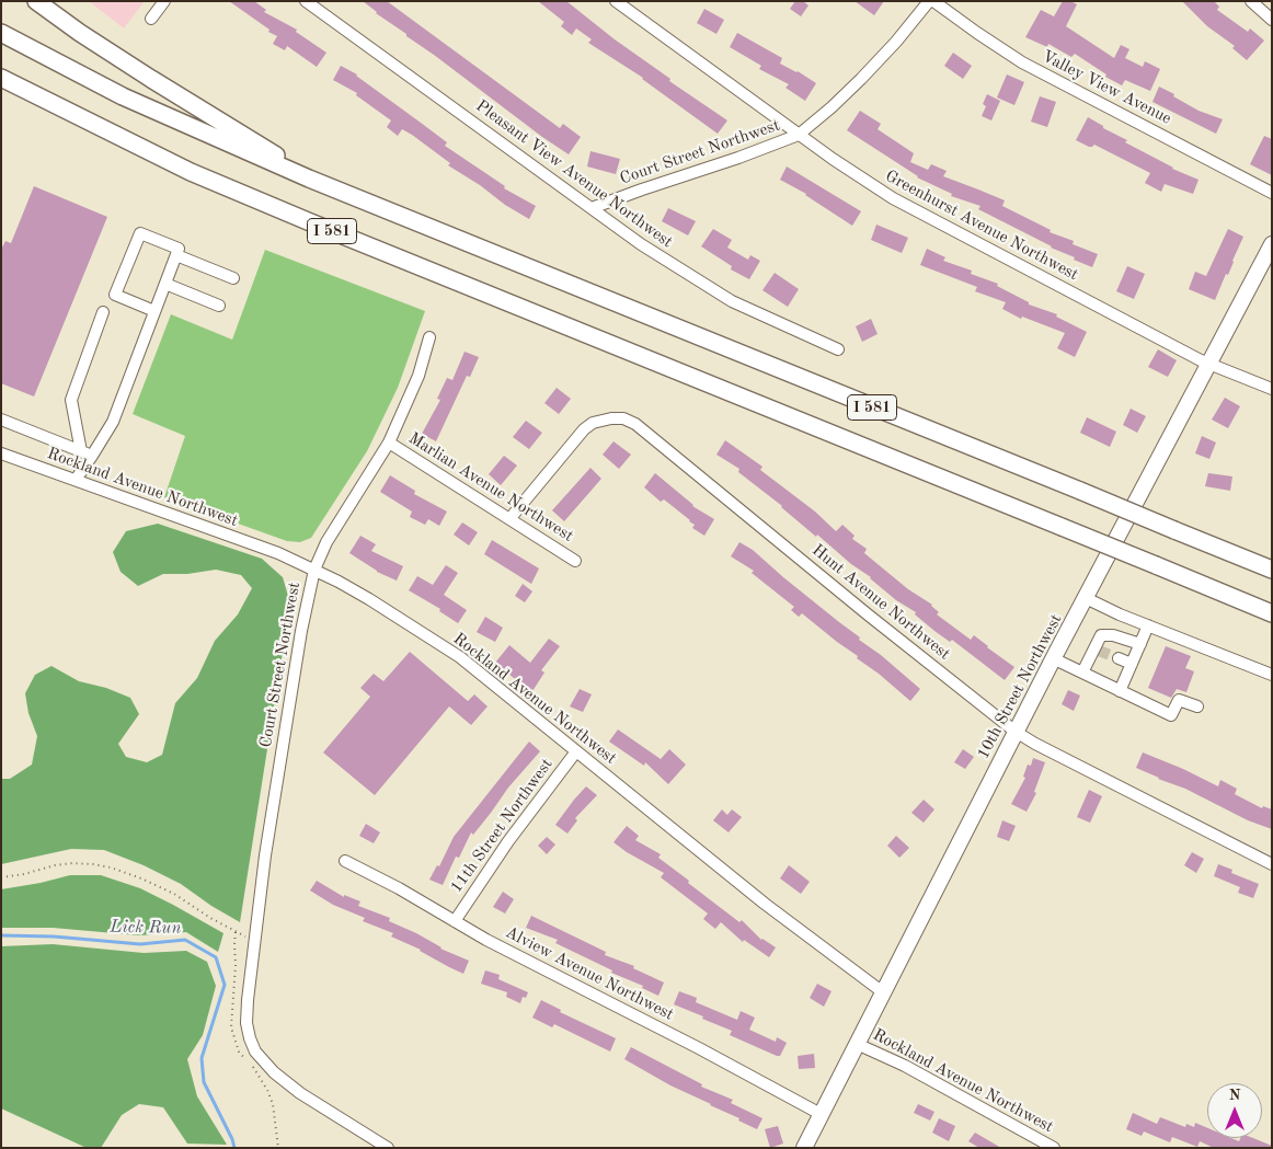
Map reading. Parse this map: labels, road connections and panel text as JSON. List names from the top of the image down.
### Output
{
  "streets": {
    "highway": ["I 581"],
    "main road": ["10th Street Northwest"],
    "street": [
      "Valley View Avenue",
      "Court Street Northwest",
      "Pleasant View Avenue Northwest",
      "Greenhurst Avenue Northwest",
      "Rockland Avenue Northwest",
      "Marlian Avenue Northwest",
      "Hunt Avenue Northwest",
      "11th Street Northwest",
      "Alview Avenue Northwest"
    ]
  },
  "crossings": [
    ["Court Street Northwest", "Pleasant View Avenue Northwest"],
    ["Court Street Northwest", "Greenhurst Avenue Northwest"],
    ["Court Street Northwest", "Rockland Avenue Northwest"],
    ["Court Street Northwest", "Marlian Avenue Northwest"],
    ["Greenhurst Avenue Northwest", "10th Street Northwest"],
    ["Rockland Avenue Northwest", "10th Street Northwest"],
    ["Rockland Avenue Northwest", "11th Street Northwest"],
    ["Marlian Avenue Northwest", "Hunt Avenue Northwest"],
    ["Hunt Avenue Northwest", "10th Street Northwest"],
    ["10th Street Northwest", "Alview Avenue Northwest"],
    ["11th Street Northwest", "Alview Avenue Northwest"]
  ],
  "water": ["Lick Run"],
  "north": "top"
}
